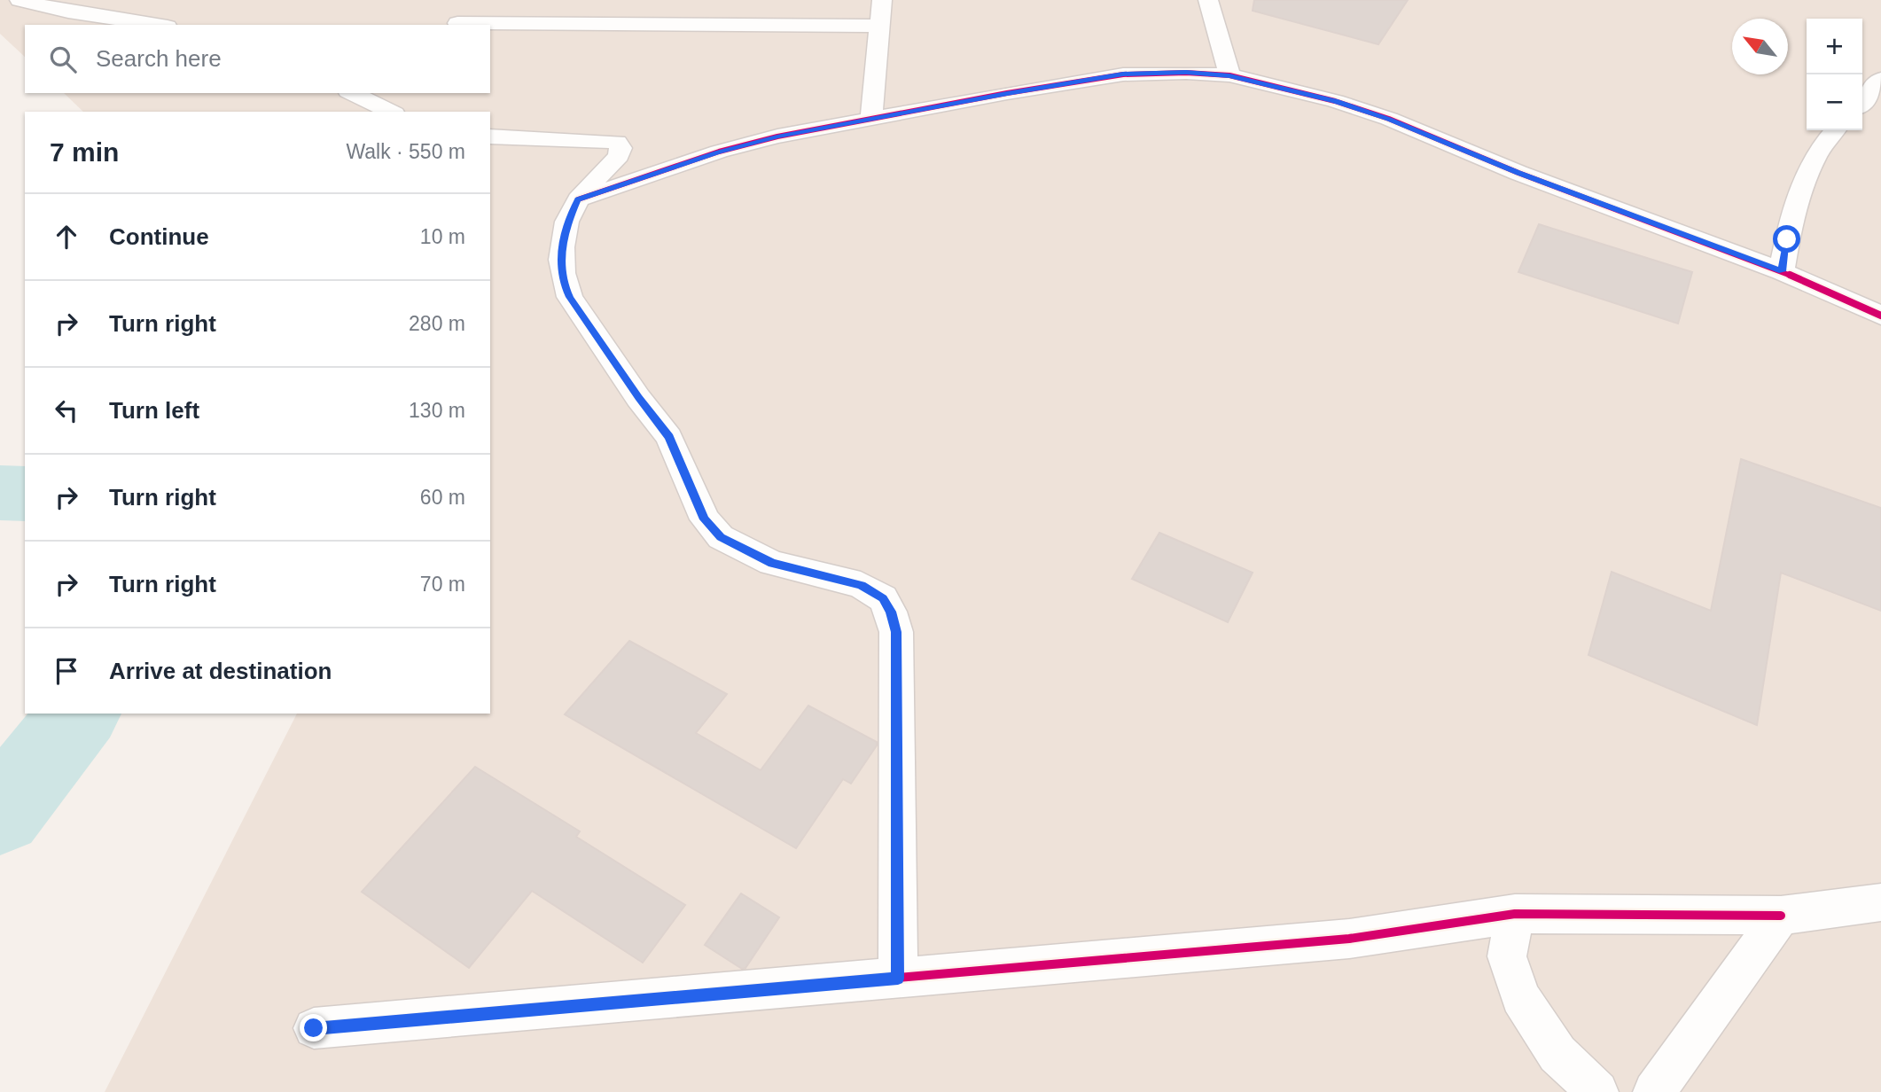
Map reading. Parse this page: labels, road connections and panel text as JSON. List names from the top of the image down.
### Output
{
  "north": "top left",
  "page": {
    "map_buttons": ["+", "−"],
    "search": "Search here",
    "heading": ["7 min", "Walk · 550 m"],
    "list": [
      ["Continue", "10 m"],
      ["Turn right", "280 m"],
      ["Turn left", "130 m"],
      ["Turn right", "60 m"],
      ["Turn right", "70 m"],
      "Arrive at destination"
    ]
  }
}
